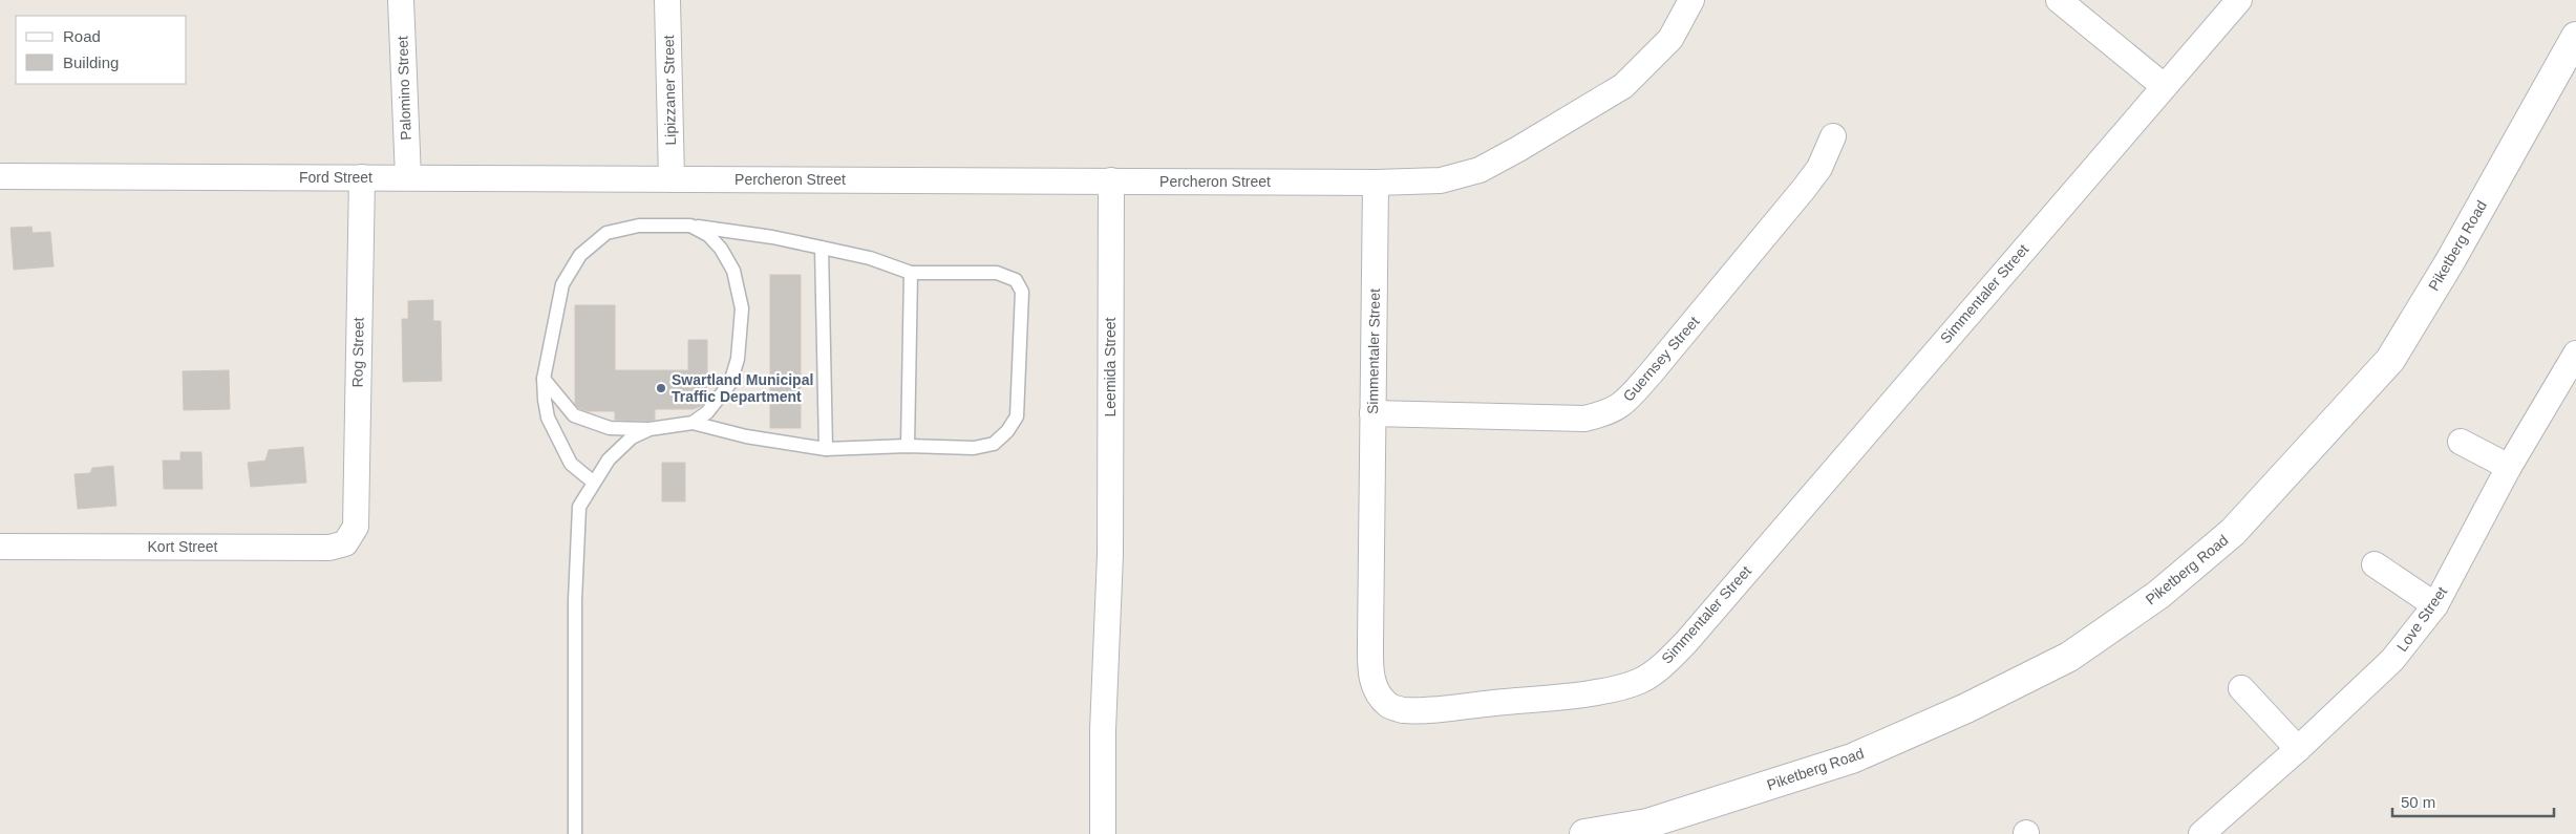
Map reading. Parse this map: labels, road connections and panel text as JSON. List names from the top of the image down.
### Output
{
  "streets": {
    "street": [
      "Palomino Street",
      "Lipizzaner Street",
      "Ford Street",
      "Percheron Street",
      "Piketberg Road",
      "Simmentaler Street",
      "Rog Street",
      "Guernsey Street",
      "Leemida Street",
      "Kort Street",
      "Love Street"
    ]
  },
  "crossings": [
    ["Palomino Street", "Ford Street"],
    ["Lipizzaner Street", "Ford Street"],
    ["Lipizzaner Street", "Percheron Street"],
    ["Ford Street", "Percheron Street"],
    ["Ford Street", "Rog Street"],
    ["Percheron Street", "Simmentaler Street"],
    ["Percheron Street", "Leemida Street"],
    ["Simmentaler Street", "Guernsey Street"],
    ["Rog Street", "Kort Street"]
  ],
  "places": ["Swartland Municipal Traffic Department"],
  "legend": ["Road", "Building"],
  "scale_bar": "50 m"
}
